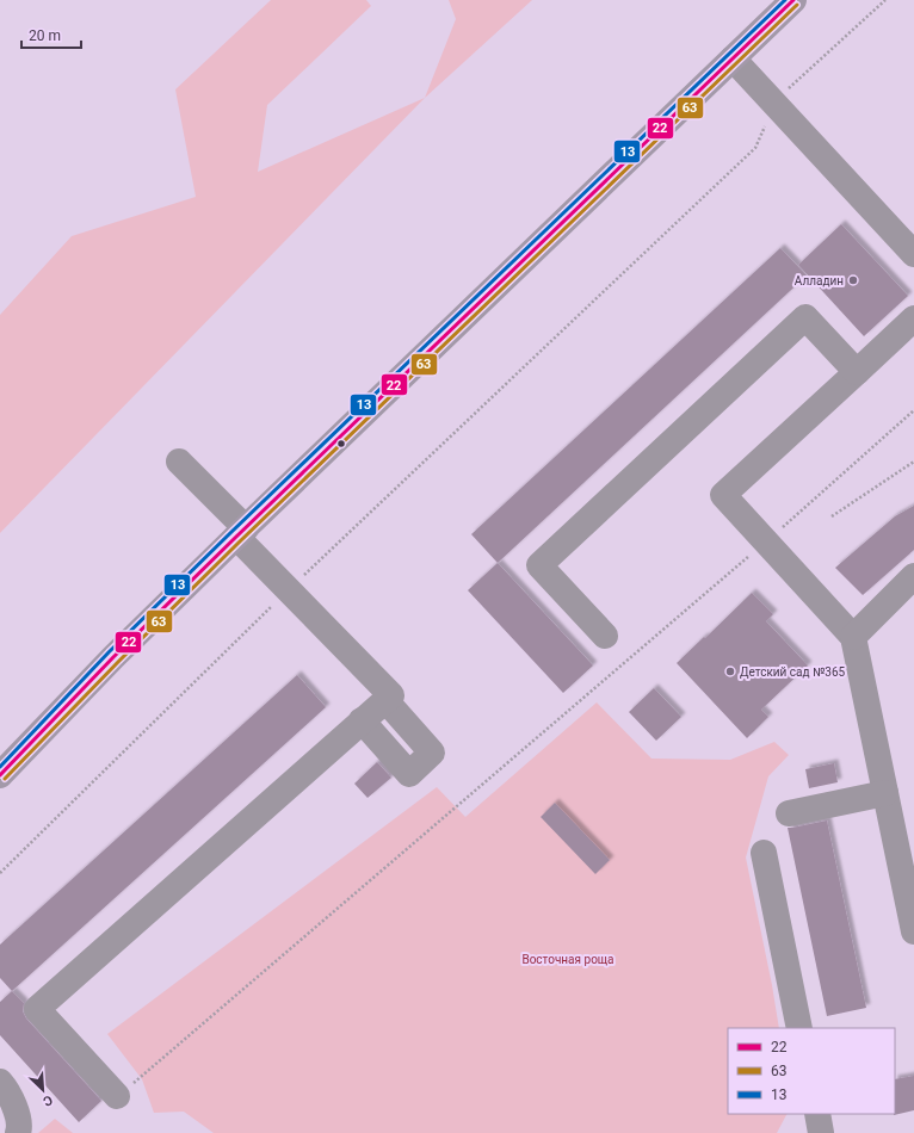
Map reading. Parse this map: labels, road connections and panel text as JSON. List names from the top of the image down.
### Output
{
  "parks": ["Восточная роща"],
  "places": ["Алладин", "Детский сад №365"],
  "lines": ["transit line 22", "transit line 13", "transit line 63"],
  "legend": ["22", "63", "13"],
  "scale_bar": "20 m",
  "north": "bottom right"
}
